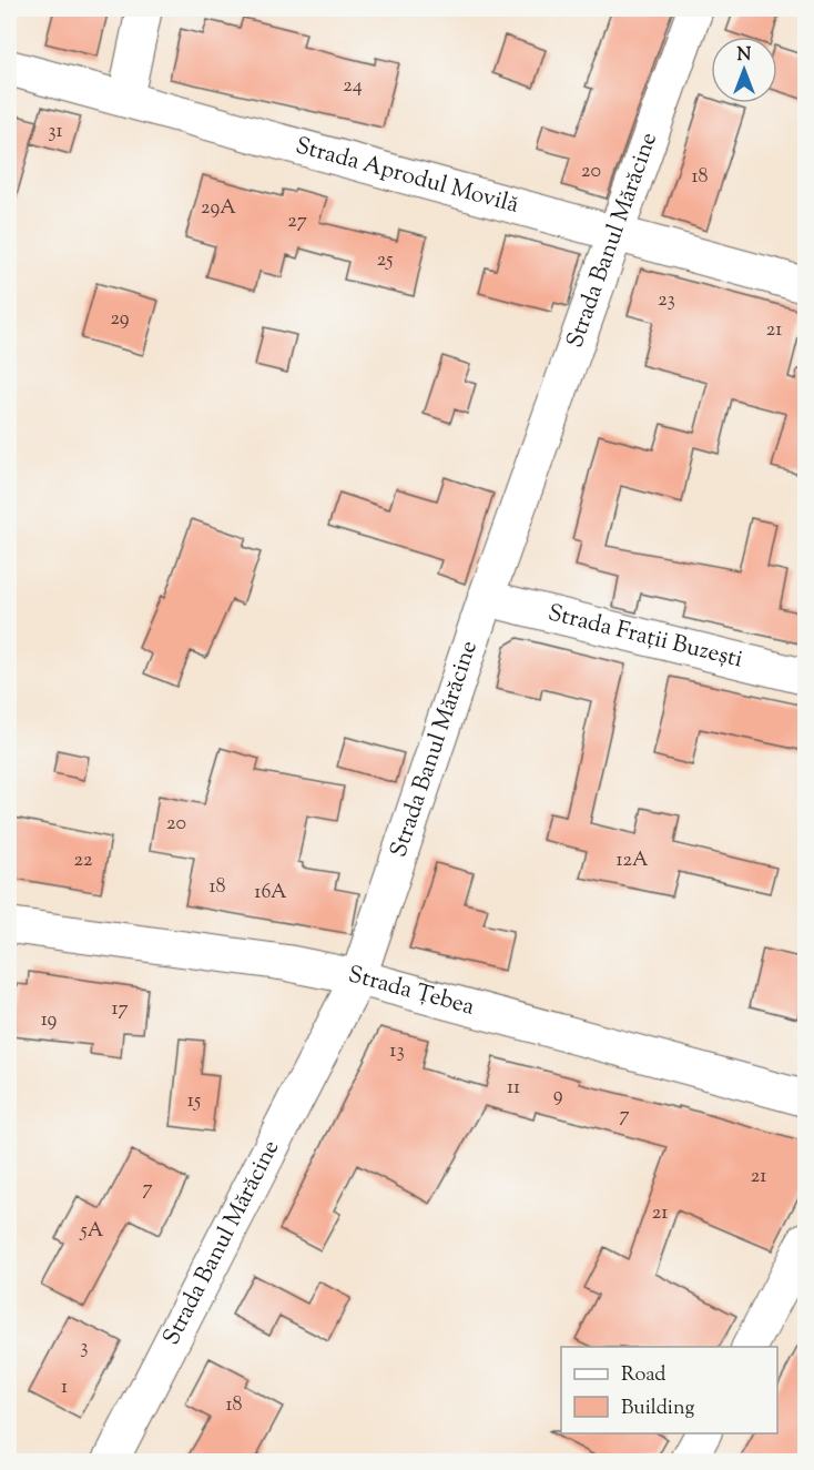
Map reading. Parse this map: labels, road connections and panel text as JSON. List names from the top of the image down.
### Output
{
  "streets": {
    "street": [
      "Strada Aprodul Movilă",
      "Strada Banul Mărăcine",
      "Strada Frații Buzești",
      "Strada Țebea"
    ]
  },
  "crossings": [
    ["Strada Aprodul Movilă", "Strada Banul Mărăcine"],
    ["Strada Banul Mărăcine", "Strada Frații Buzești"],
    ["Strada Banul Mărăcine", "Strada Țebea"]
  ],
  "house_numbers": [
    "24",
    "31",
    "20",
    "18",
    "29A",
    "27",
    "25",
    "23",
    "29",
    "21",
    "20",
    "22",
    "12A",
    "18",
    "16A",
    "17",
    "19",
    "13",
    "11",
    "9",
    "15",
    "7",
    "21",
    "7",
    "21",
    "5A",
    "3",
    "1",
    "18"
  ],
  "legend": ["Road", "Building"],
  "north": "top"
}
